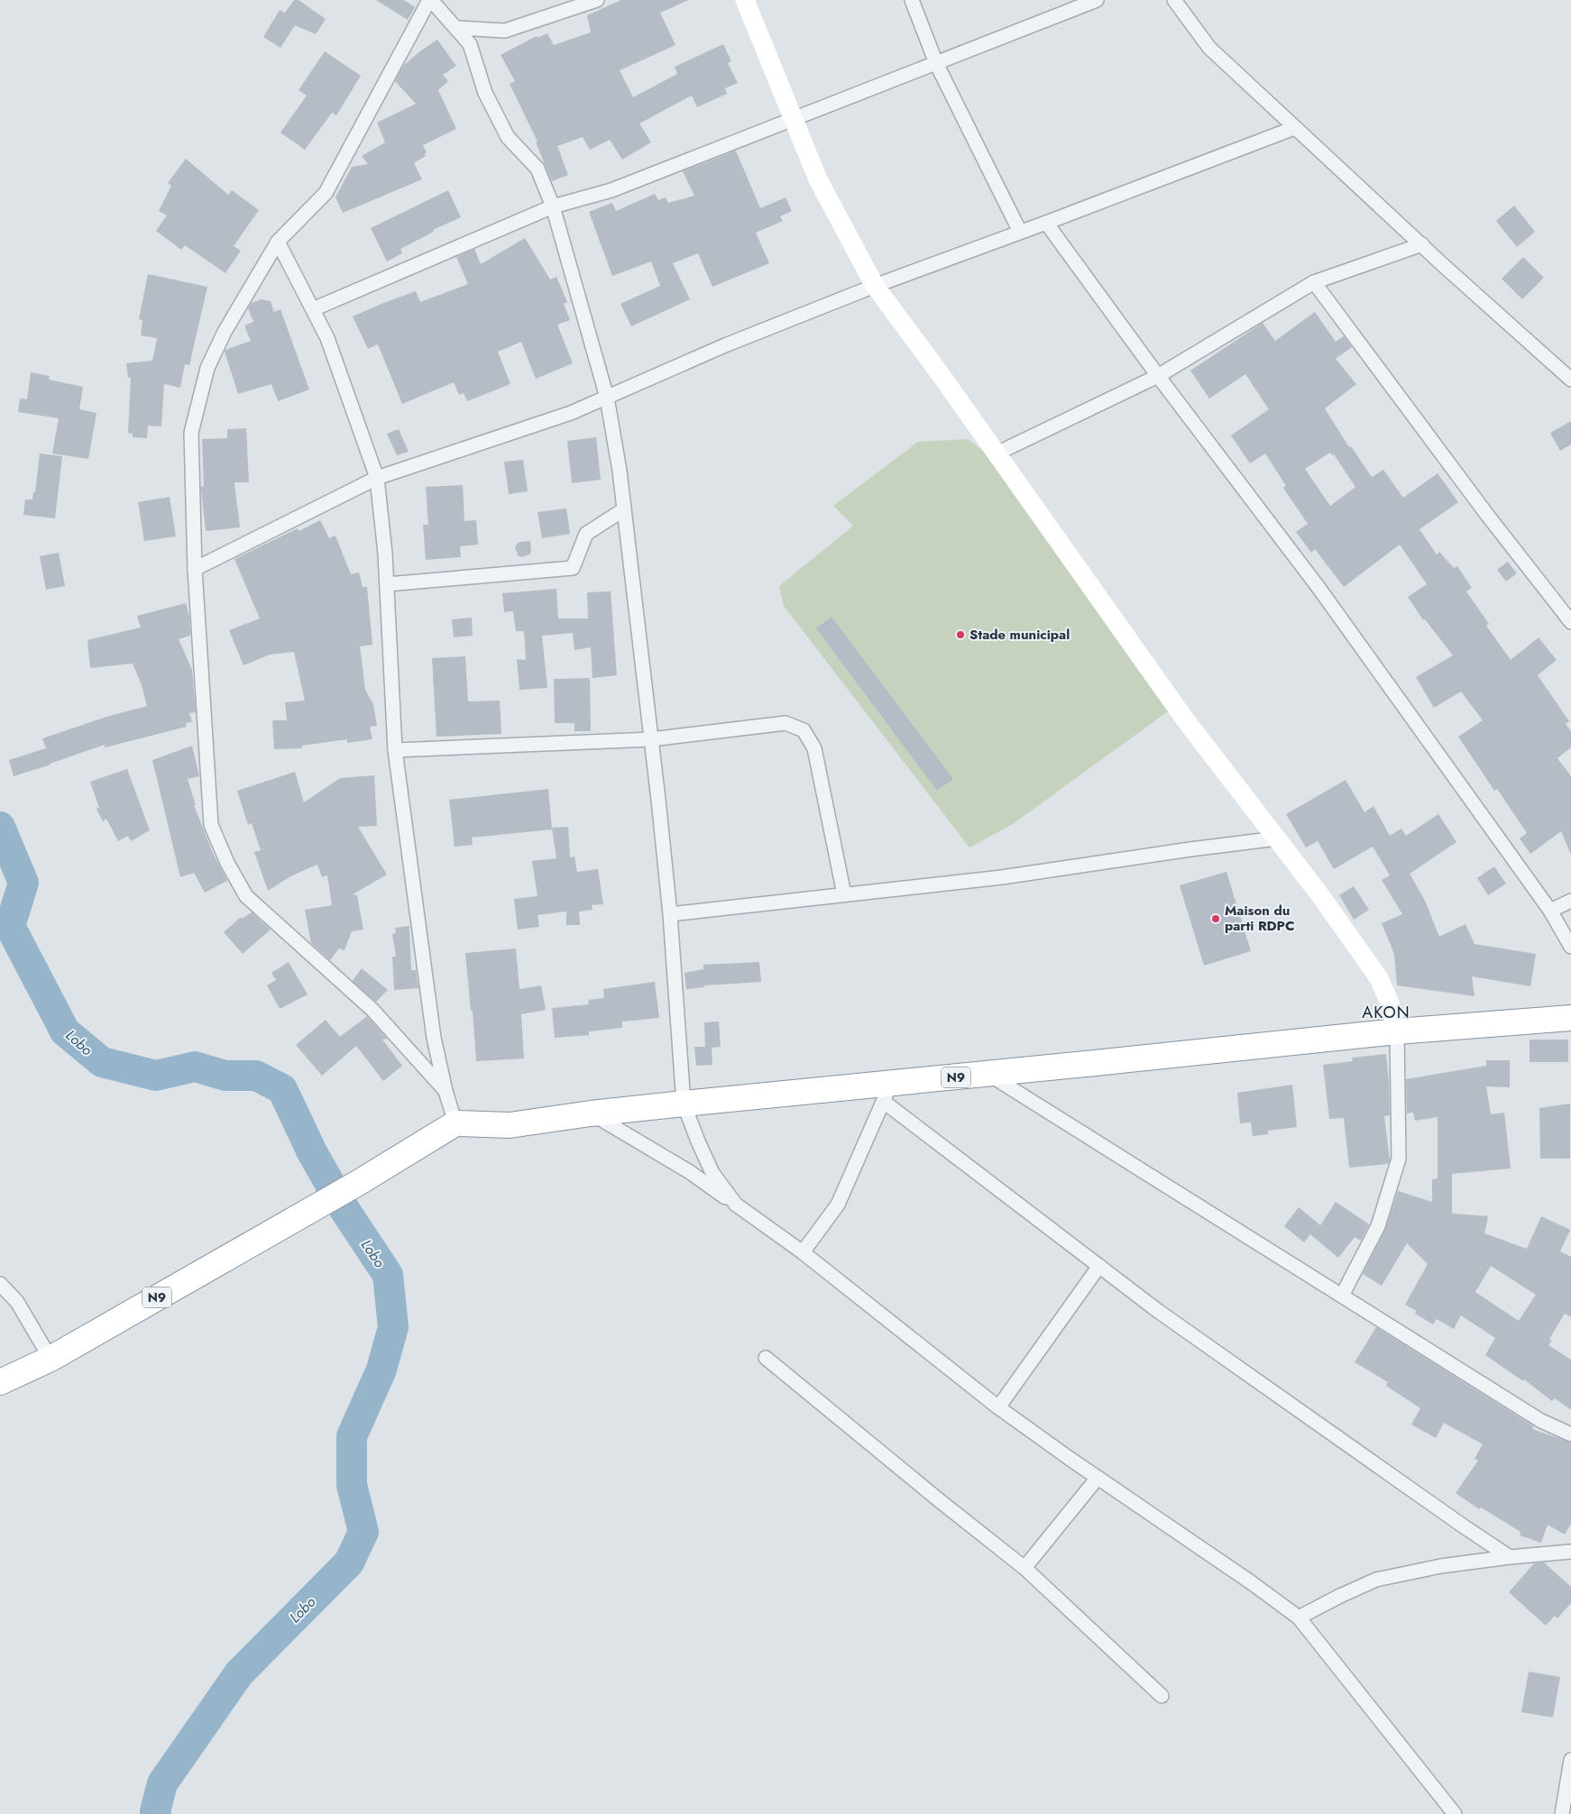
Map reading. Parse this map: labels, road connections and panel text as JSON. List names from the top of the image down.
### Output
{
  "streets": {
    "highway": ["N9"]
  },
  "districts": ["AKON"],
  "water": ["Lobo"],
  "places": ["Stade municipal", "Maison du parti RDPC"]
}
